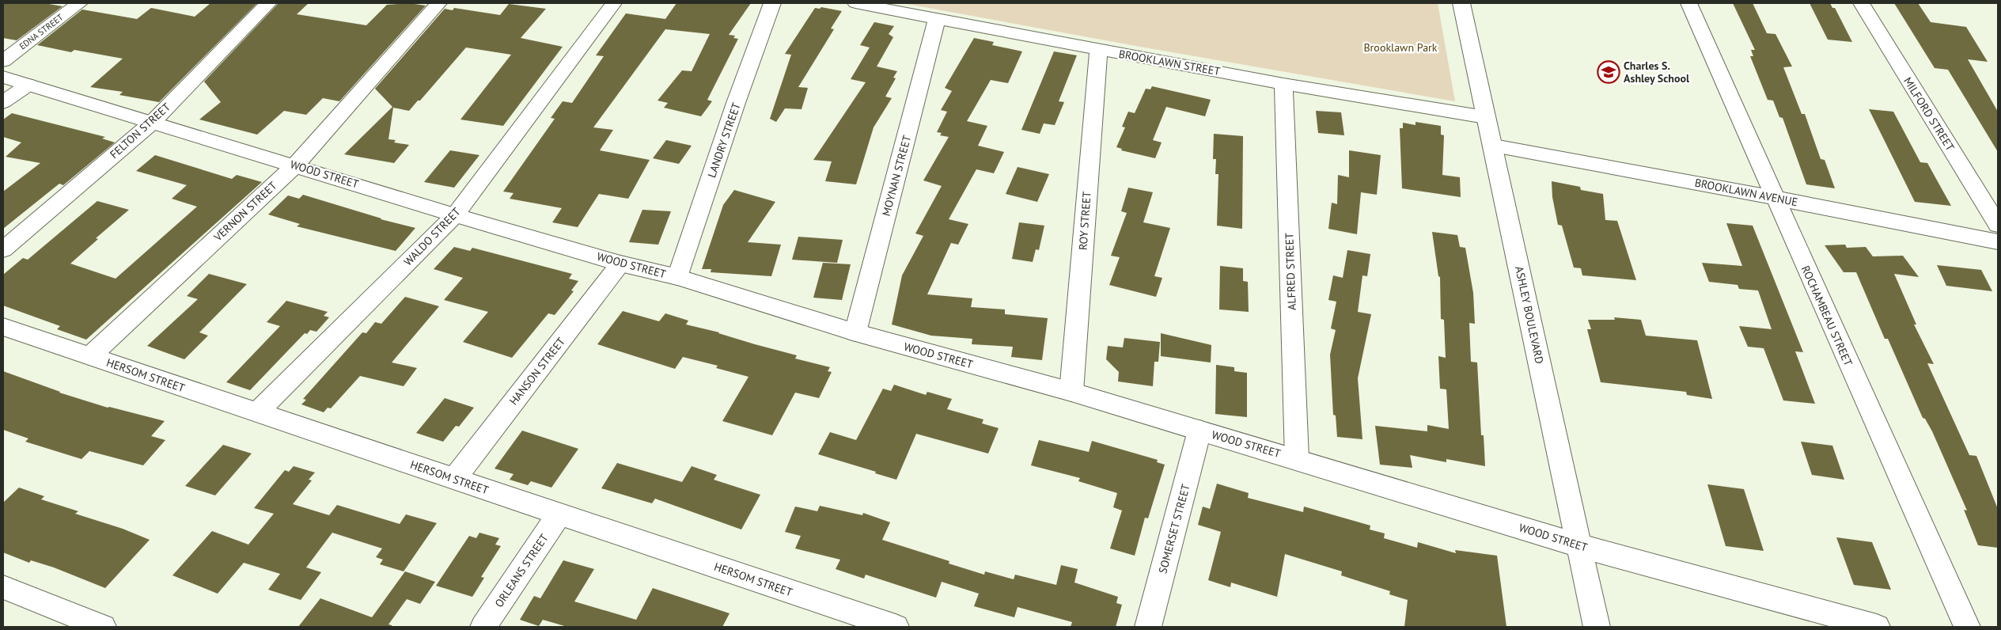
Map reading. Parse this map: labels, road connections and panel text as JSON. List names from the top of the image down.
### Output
{
  "streets": {
    "street": [
      "EDNA STREET",
      "BROOKLAWN STREET",
      "MILFORD STREET",
      "FELTON STREET",
      "LANDRY STREET",
      "WOOD STREET",
      "MOYNAN STREET",
      "BROOKLAWN AVENUE",
      "VERNON STREET",
      "ROY STREET",
      "WALDO STREET",
      "ALFRED STREET",
      "ASHLEY BOULEVARD",
      "ROCHAMBEAU STREET",
      "HANSON STREET",
      "HERSOM STREET",
      "SOMERSET STREET",
      "ORLEANS STREET"
    ]
  },
  "crossings": [
    ["BROOKLAWN STREET", "MOYNAN STREET"],
    ["BROOKLAWN STREET", "ROY STREET"],
    ["BROOKLAWN STREET", "ALFRED STREET"],
    ["BROOKLAWN STREET", "ASHLEY BOULEVARD"],
    ["FELTON STREET", "WOOD STREET"],
    ["LANDRY STREET", "WOOD STREET"],
    ["WOOD STREET", "MOYNAN STREET"],
    ["WOOD STREET", "VERNON STREET"],
    ["WOOD STREET", "ROY STREET"],
    ["WOOD STREET", "WALDO STREET"],
    ["WOOD STREET", "ALFRED STREET"],
    ["WOOD STREET", "ASHLEY BOULEVARD"],
    ["WOOD STREET", "HANSON STREET"],
    ["WOOD STREET", "SOMERSET STREET"],
    ["BROOKLAWN AVENUE", "ASHLEY BOULEVARD"],
    ["BROOKLAWN AVENUE", "ROCHAMBEAU STREET"],
    ["VERNON STREET", "HERSOM STREET"],
    ["WALDO STREET", "HERSOM STREET"],
    ["HANSON STREET", "HERSOM STREET"],
    ["HERSOM STREET", "ORLEANS STREET"]
  ],
  "parks": ["Brooklawn Park"],
  "places": {
    "school or university": ["Charles S. Ashley School"]
  }
}
